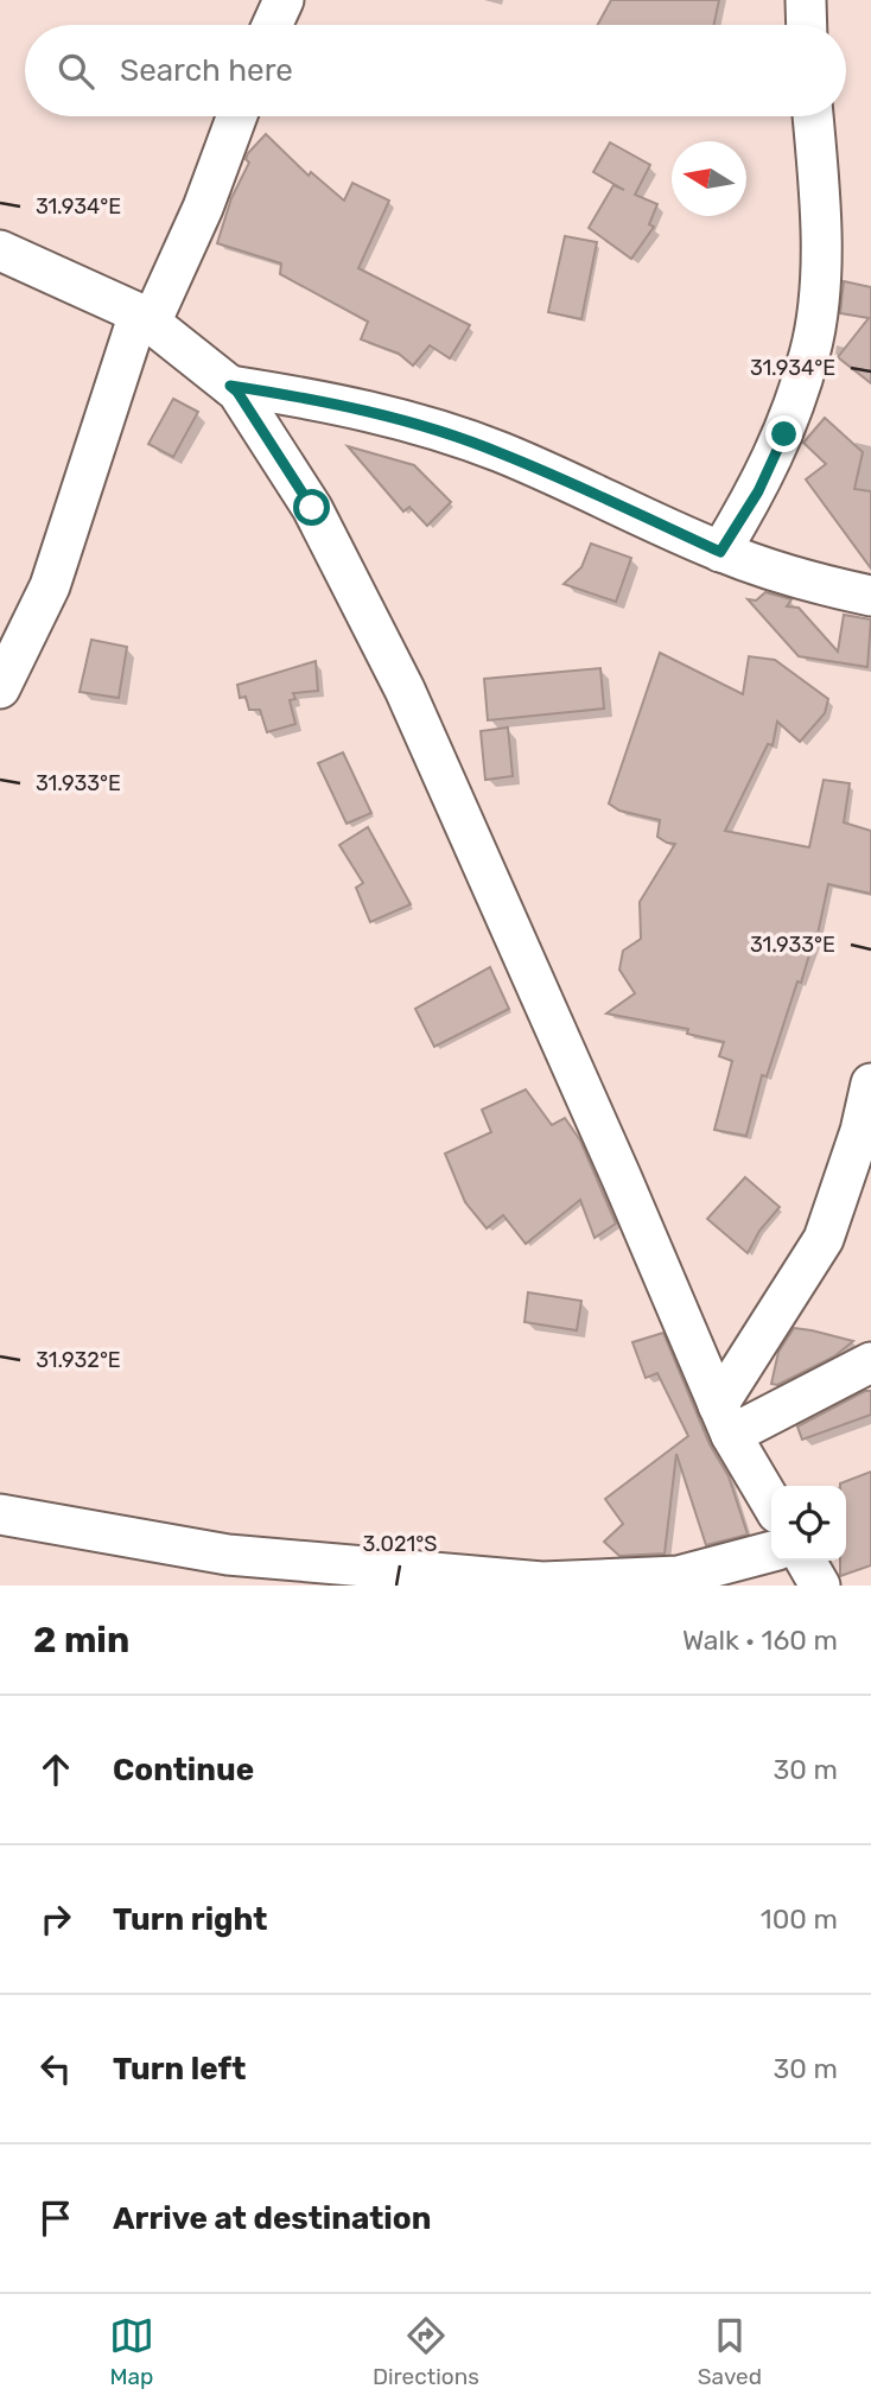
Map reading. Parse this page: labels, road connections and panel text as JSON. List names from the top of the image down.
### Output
{
  "north": "left",
  "page": {
    "search": "Search here",
    "heading": ["2 min", "Walk · 160 m"],
    "list": [
      ["Continue", "30 m"],
      ["Turn right", "100 m"],
      ["Turn left", "30 m"],
      "Arrive at destination"
    ],
    "nav": ["Map", "Directions", "Saved"]
  },
  "coordinates": [
    "31.934°E",
    "31.933°E",
    "31.932°E",
    "3.021°S"
  ]
}
